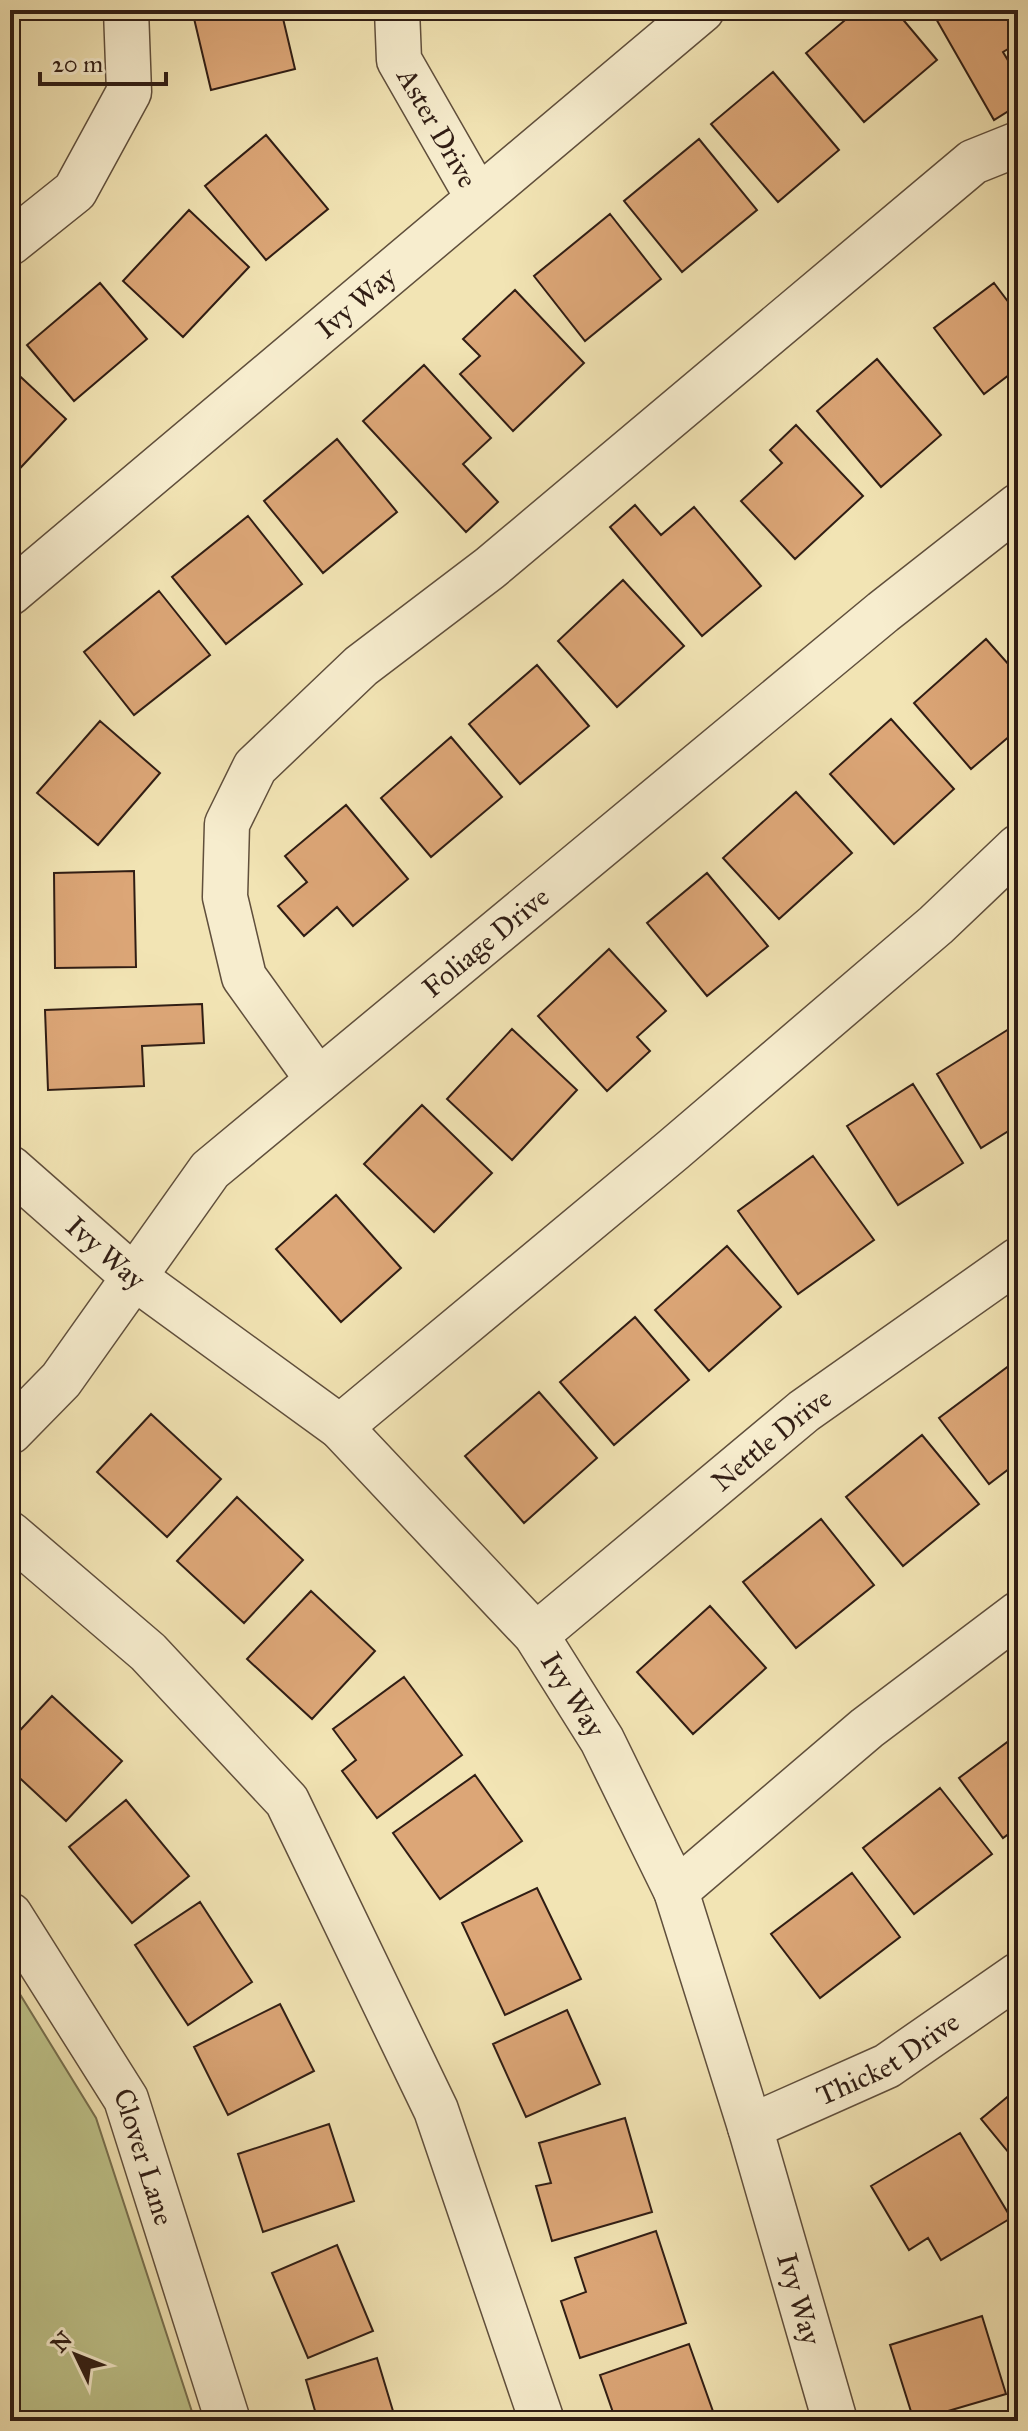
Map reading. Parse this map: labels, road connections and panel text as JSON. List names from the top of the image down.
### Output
{
  "streets": {
    "street": [
      "Aster Drive",
      "Ivy Way",
      "Foliage Drive",
      "Nettle Drive",
      "Thicket Drive",
      "Clover Lane"
    ]
  },
  "crossings": [
    ["Aster Drive", "Ivy Way"],
    ["Ivy Way", "Foliage Drive"],
    ["Ivy Way", "Nettle Drive"],
    ["Ivy Way", "Thicket Drive"]
  ],
  "scale_bar": "20 m",
  "north": "top left"
}
